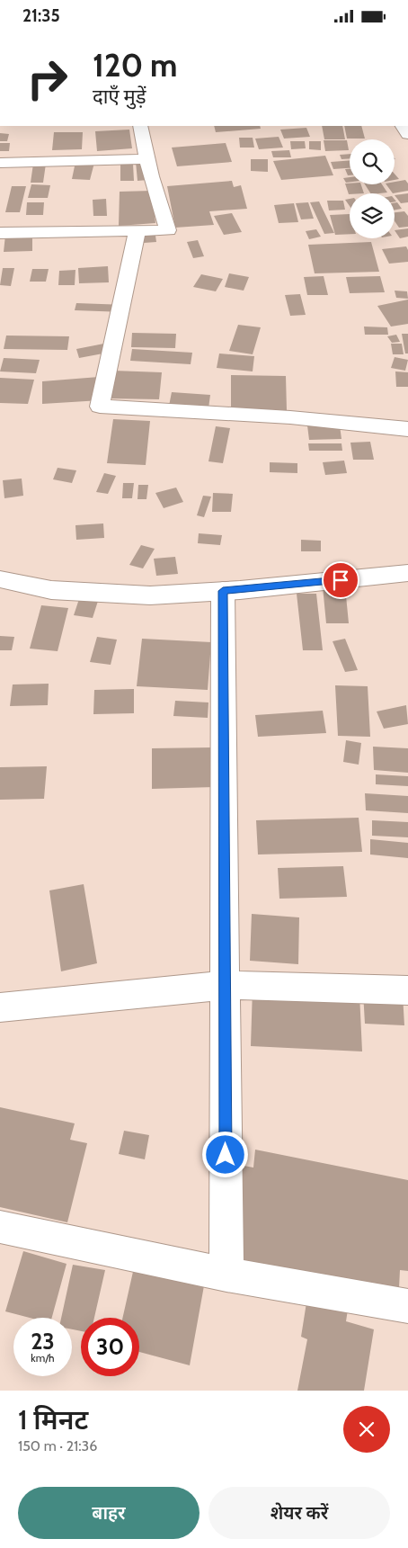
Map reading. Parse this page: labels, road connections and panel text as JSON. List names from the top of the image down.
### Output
{
  "page": {
    "status": "21:35",
    "turn": ["120 m", "दाएँ मुड़ें"],
    "speed": "23 km/h",
    "limit": "30",
    "heading": ["1 मिनट", "150 m · 21:36"],
    "buttons": ["बाहर", "शेयर करें"]
  }
}
